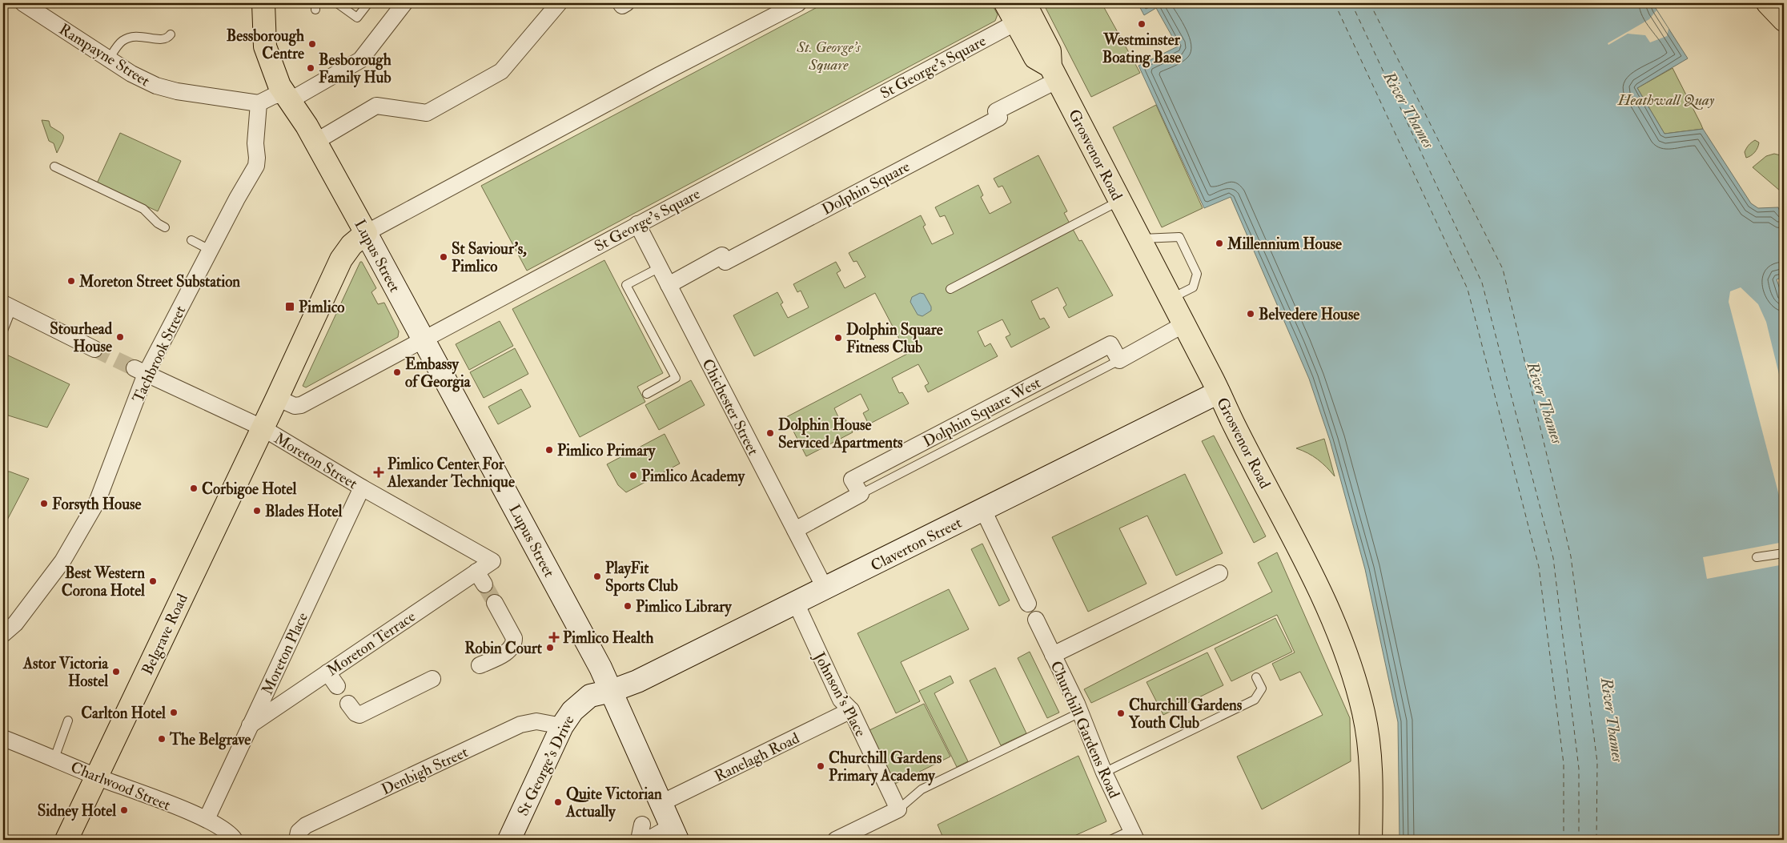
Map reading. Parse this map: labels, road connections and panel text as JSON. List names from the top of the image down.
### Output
{
  "streets": {
    "main road": ["Grosvenor Road", "Lupus Street", "Belgrave Road"],
    "street": [
      "Rampayne Street",
      "St George's Square",
      "Dolphin Square",
      "Tachbrook Street",
      "Chichester Street",
      "Dolphin Square West",
      "Moreton Street",
      "Claverton Street",
      "Moreton Terrace",
      "Moreton Place",
      "Johnson's Place",
      "Churchill Gardens Road",
      "Ranelagh Road",
      "St George's Drive",
      "Denbigh Street",
      "Charlwood Street"
    ]
  },
  "crossings": [
    ["Rampayne Street", "Tachbrook Street"],
    ["St George's Square", "Grosvenor Road"],
    ["St George's Square", "Lupus Street"],
    ["St George's Square", "Chichester Street"],
    ["Grosvenor Road", "Dolphin Square"],
    ["Grosvenor Road", "Claverton Street"],
    ["Dolphin Square", "Chichester Street"],
    ["Lupus Street", "Claverton Street"],
    ["Lupus Street", "Ranelagh Road"],
    ["Lupus Street", "St George's Drive"],
    ["Tachbrook Street", "Moreton Street"],
    ["Chichester Street", "Claverton Street"],
    ["Moreton Street", "Belgrave Road"],
    ["Moreton Street", "Moreton Terrace"],
    ["Moreton Street", "Moreton Place"],
    ["Claverton Street", "Johnson's Place"],
    ["Claverton Street", "St George's Drive"],
    ["Belgrave Road", "Charlwood Street"],
    ["Moreton Terrace", "Moreton Place"],
    ["Moreton Place", "Charlwood Street"],
    ["Johnson's Place", "Ranelagh Road"],
    ["St George's Drive", "Denbigh Street"]
  ],
  "water": ["River Thames"],
  "parks": ["St. George's Square", "Heathwall Quay"],
  "places": {
    "other": [
      "Westminster Boating Base",
      "Bessborough Centre",
      "Besborough Family Hub",
      "Millennium House",
      "St Saviour's, Pimlico",
      "Moreton Street Substation",
      "Belvedere House",
      "Stourhead House",
      "Dolphin Square Fitness Club",
      "Embassy of Georgia",
      "Dolphin House Serviced Apartments",
      "Pimlico Primary",
      "Pimlico Academy",
      "Corbigoe Hotel",
      "Forsyth House",
      "Blades Hotel",
      "PlayFit Sports Club",
      "Best Western Corona Hotel",
      "Pimlico Library",
      "Robin Court",
      "Astor Victoria Hostel",
      "Carlton Hotel",
      "Churchill Gardens Youth Club",
      "The Belgrave",
      "Churchill Gardens Primary Academy",
      "Quite Victorian Actually",
      "Sidney Hotel"
    ],
    "transit": ["Pimlico"],
    "health": ["Pimlico Center For Alexander Technique", "Pimlico Health"]
  }
}
